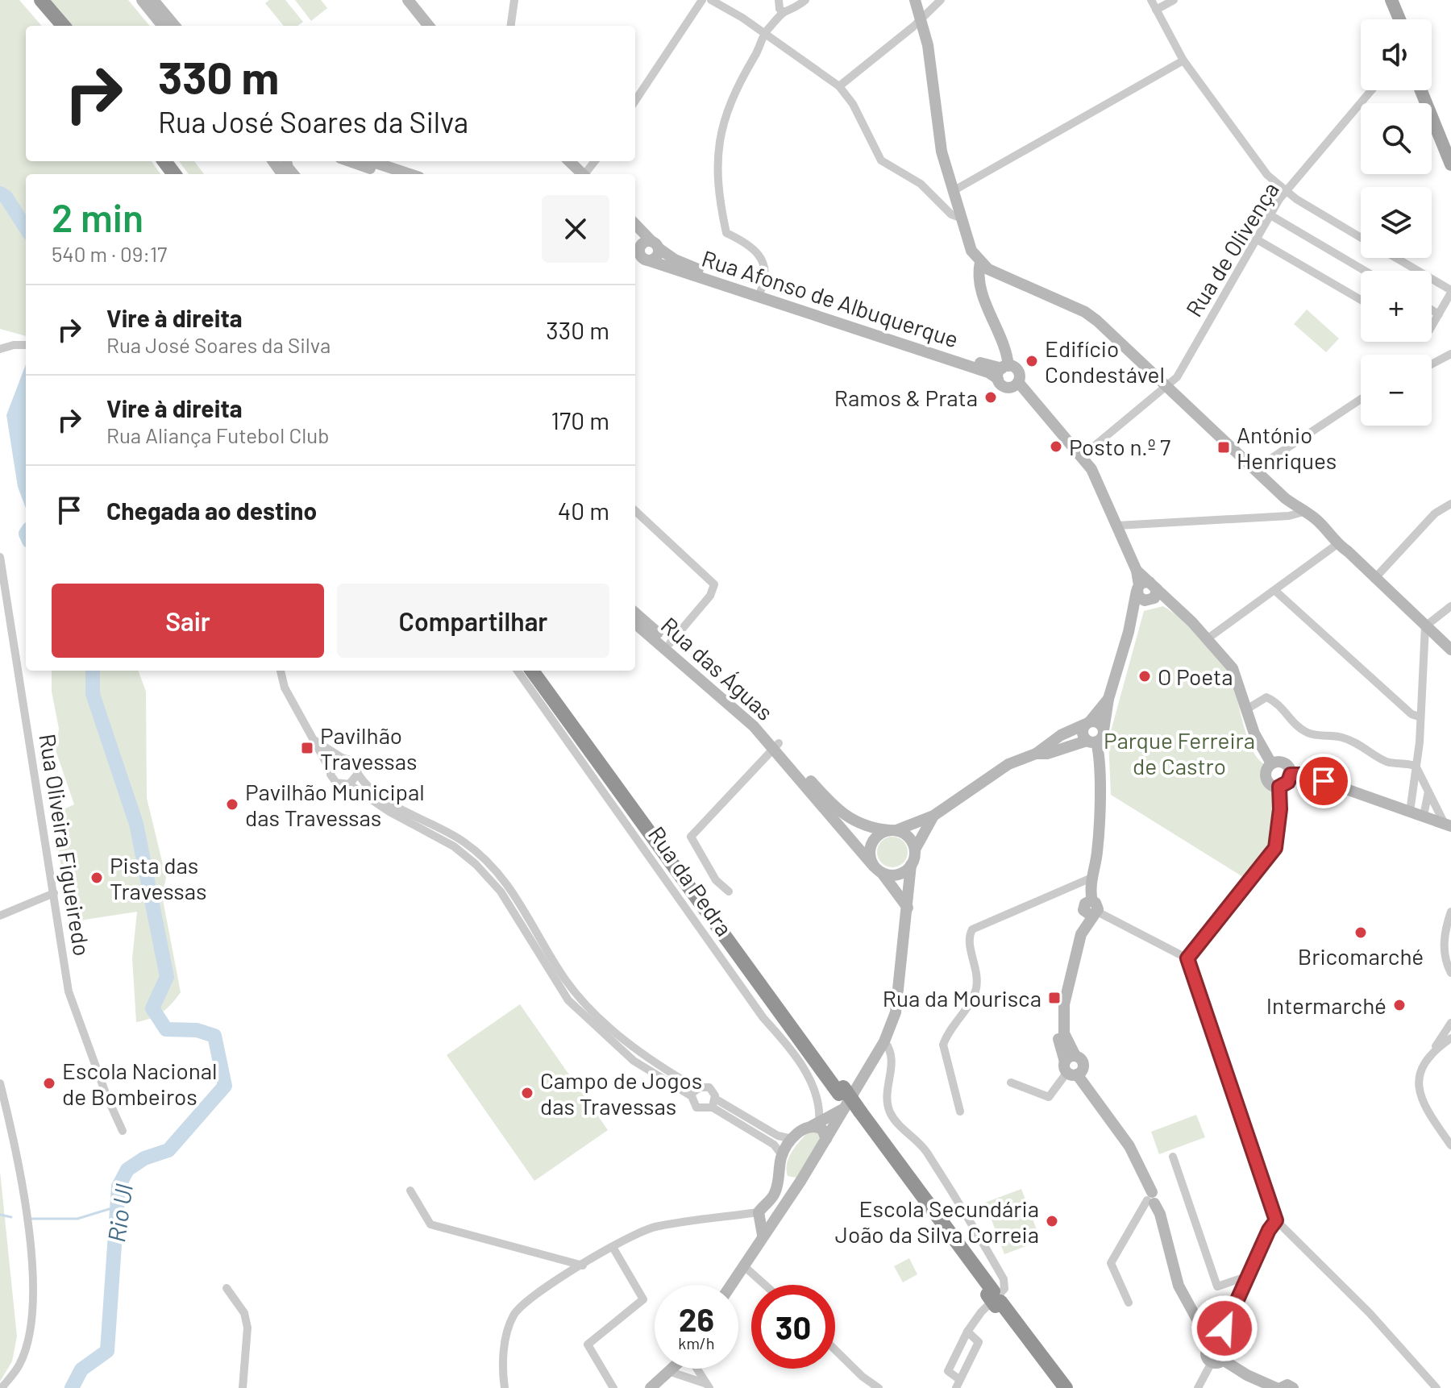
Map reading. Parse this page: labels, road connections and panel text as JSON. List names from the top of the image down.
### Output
{
  "streets": {
    "street": [
      "Rua de Olivença",
      "Rua Afonso de Albuquerque",
      "Rua das Águas",
      "Rua Oliveira Figueiredo",
      "Rua da Pedra"
    ]
  },
  "water": ["Rio Ul"],
  "parks": ["Parque Ferreira de Castro"],
  "places": {
    "other": [
      "Edifício Condestável",
      "Ramos & Prata",
      "Posto n.º 7",
      "O Poeta",
      "Pavilhão Municipal das Travessas",
      "Pista das Travessas",
      "Bricomarché",
      "Intermarché",
      "Escola Nacional de Bombeiros",
      "Campo de Jogos das Travessas",
      "Escola Secundária João da Silva Correia"
    ],
    "transit": ["António Henriques", "Pavilhão Travessas", "Rua da Mourisca"]
  },
  "page": {
    "map_buttons": ["+", "−"],
    "turn": ["330 m", "Rua José Soares da Silva"],
    "heading": ["2 min", "540 m · 09:17"],
    "list": [
      {
        "name": "Vire à direita",
        "note": "Rua José Soares da Silva",
        "value": "330 m"
      },
      {
        "name": "Vire à direita",
        "note": "Rua Aliança Futebol Club",
        "value": "170 m"
      },
      {
        "name": "Chegada ao destino",
        "value": "40 m"
      }
    ],
    "buttons": ["Sair", "Compartilhar"],
    "speed": "26 km/h",
    "limit": "30"
  }
}
